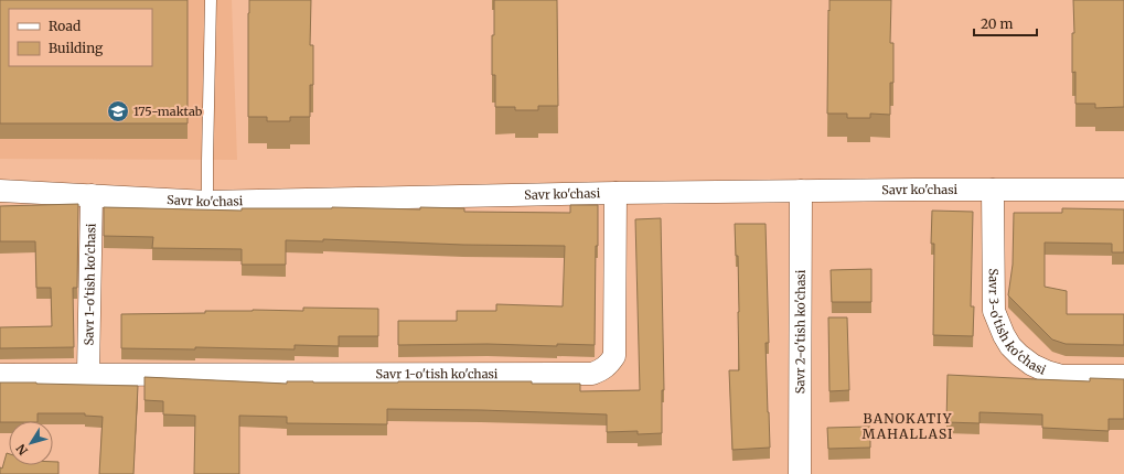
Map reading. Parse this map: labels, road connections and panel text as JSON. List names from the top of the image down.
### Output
{
  "streets": {
    "street": [
      "Savr ko'chasi",
      "Savr 1-o'tish ko'chasi",
      "Savr 3-o'tish ko'chasi",
      "Savr 2-o'tish ko'chasi"
    ]
  },
  "crossings": [
    ["Savr ko'chasi", "Savr 1-o'tish ko'chasi"],
    ["Savr ko'chasi", "Savr 3-o'tish ko'chasi"],
    ["Savr ko'chasi", "Savr 2-o'tish ko'chasi"]
  ],
  "districts": ["BANOKATIY MAHALLASI"],
  "places": {
    "school or university": ["175-maktab"]
  },
  "legend": ["Road", "Building"],
  "scale_bar": "20 m",
  "north": "bottom left"
}
